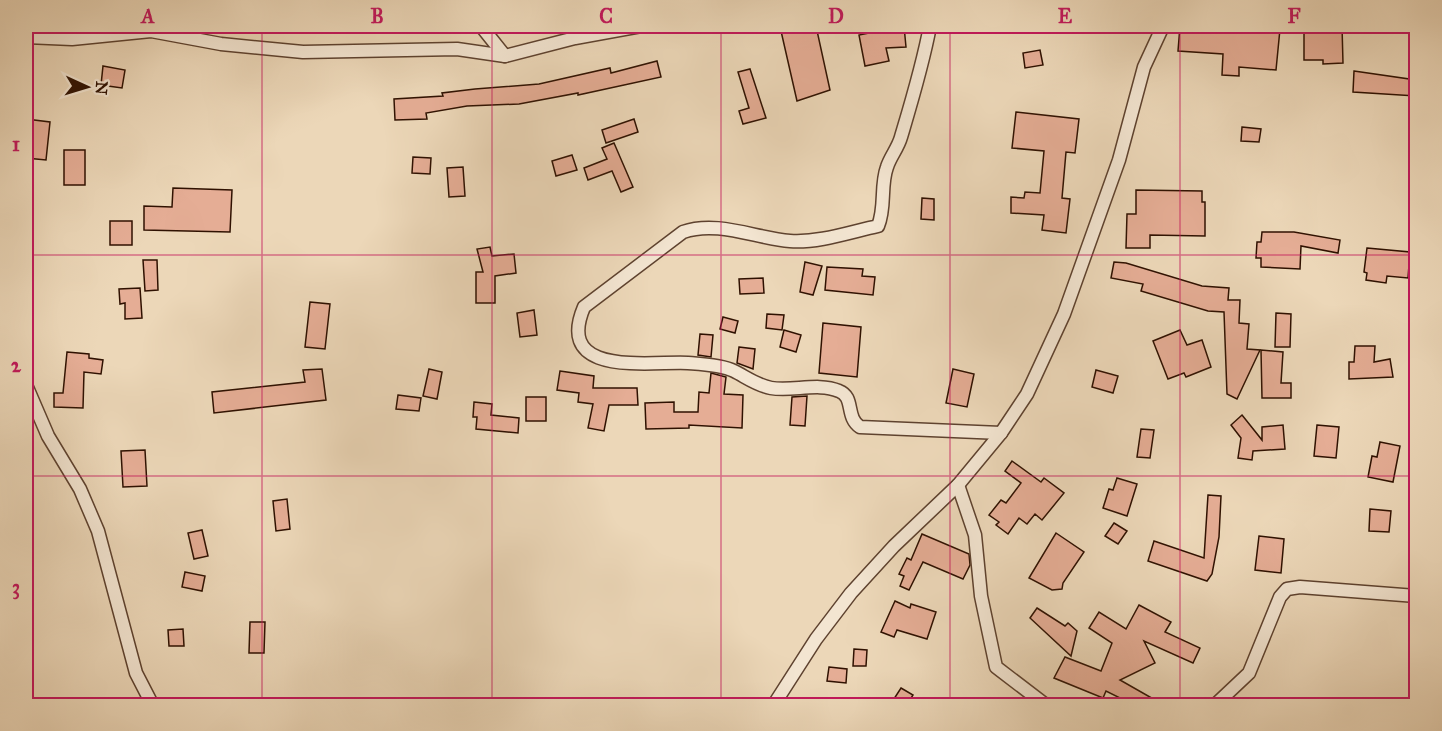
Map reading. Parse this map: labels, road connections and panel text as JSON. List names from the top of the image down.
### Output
{
  "north": "right",
  "grid": {
    "columns": [
      "A",
      "B",
      "C",
      "D",
      "E",
      "F"
    ],
    "rows": ["1", "2", "3"]
  }
}
